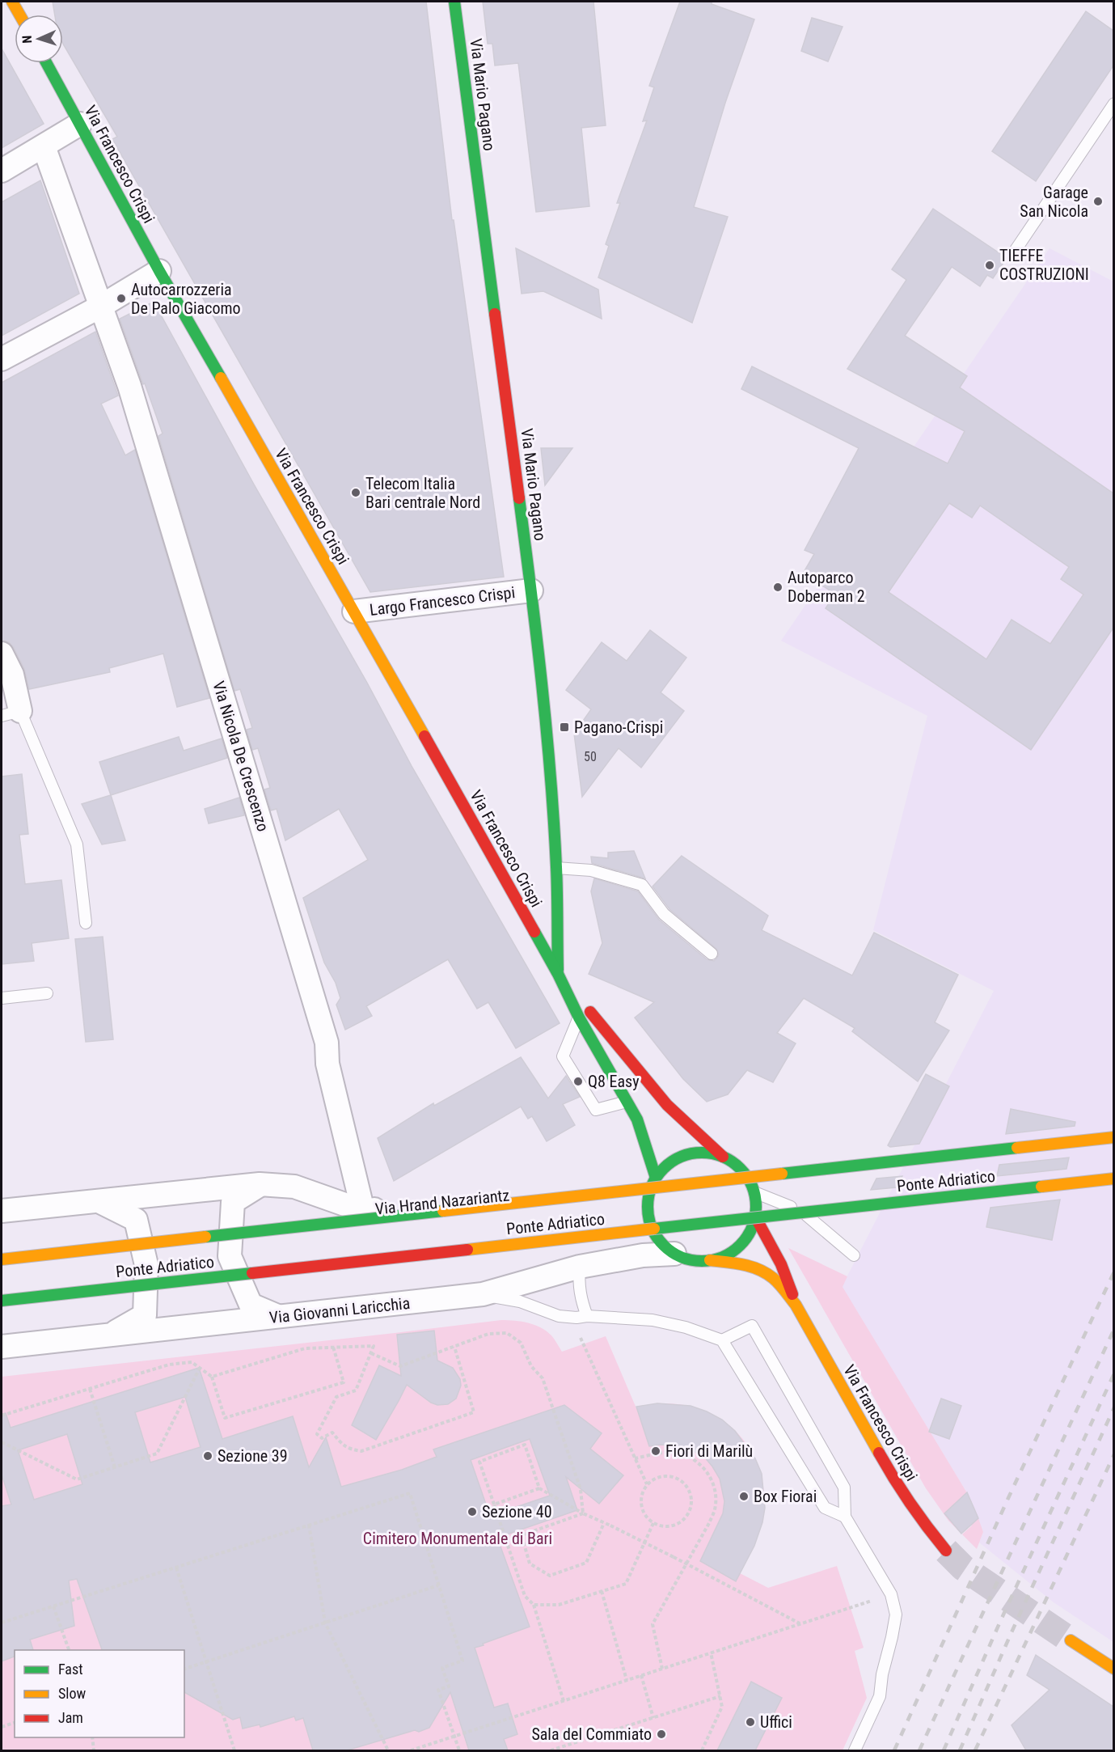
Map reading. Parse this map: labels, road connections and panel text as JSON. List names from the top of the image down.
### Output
{
  "streets": {
    "main road": ["Via Mario Pagano", "Via Francesco Crispi", "Ponte Adriatico"],
    "street": [
      "Largo Francesco Crispi",
      "Via Nicola De Crescenzo",
      "Via Hrand Nazariantz",
      "Via Giovanni Laricchia"
    ]
  },
  "crossings": [
    ["Via Mario Pagano", "Via Francesco Crispi"],
    ["Via Mario Pagano", "Largo Francesco Crispi"],
    ["Via Francesco Crispi", "Largo Francesco Crispi"],
    ["Via Francesco Crispi", "Via Hrand Nazariantz"],
    ["Via Francesco Crispi", "Via Giovanni Laricchia"],
    ["Via Nicola De Crescenzo", "Via Hrand Nazariantz"],
    ["Via Hrand Nazariantz", "Via Giovanni Laricchia"]
  ],
  "parks": ["Cimitero Monumentale di Bari"],
  "places": {
    "other": [
      "Garage San Nicola",
      "TIEFFE COSTRUZIONI",
      "Autocarrozzeria De Palo Giacomo",
      "Telecom Italia Bari centrale Nord",
      "Autoparco Doberman 2",
      "Q8 Easy",
      "Fiori di Marilù",
      "Sezione 39",
      "Box Fiorai",
      "Sezione 40",
      "Uffici",
      "Sala del Commiato"
    ],
    "transit": ["Pagano-Crispi"]
  },
  "house_numbers": ["50"],
  "legend": ["Fast", "Slow", "Jam"],
  "north": "left"
}
